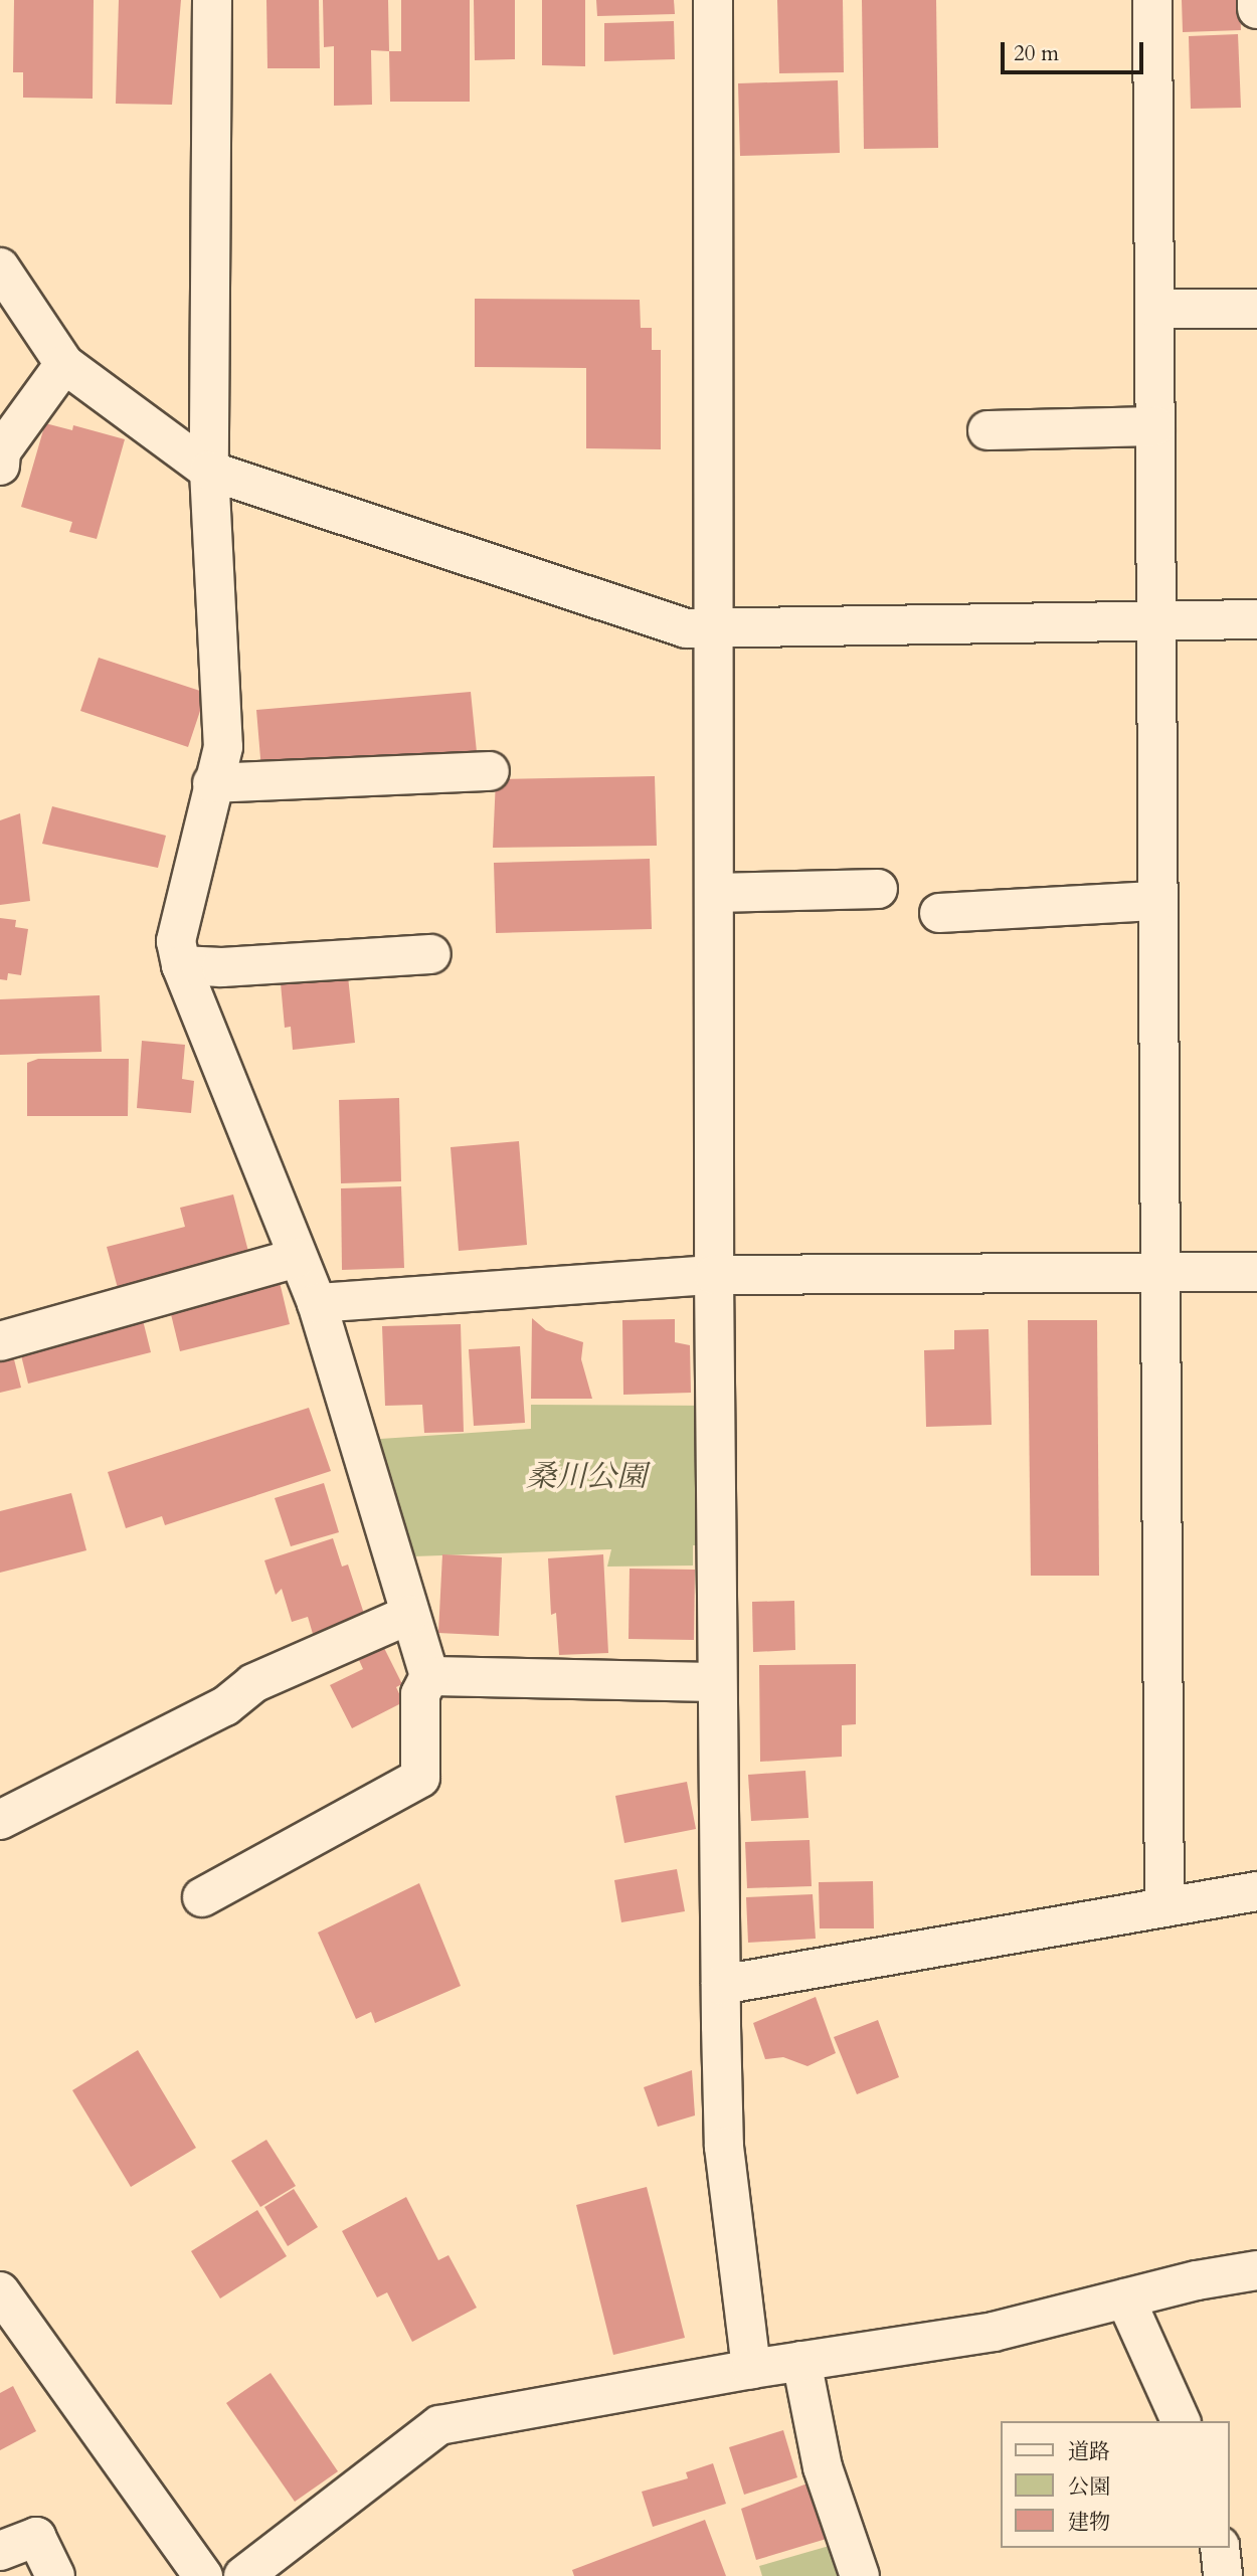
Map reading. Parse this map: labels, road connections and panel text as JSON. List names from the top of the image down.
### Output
{
  "parks": ["桑川公園"],
  "legend": ["道路", "公園", "建物"],
  "scale_bar": "20 m"
}
